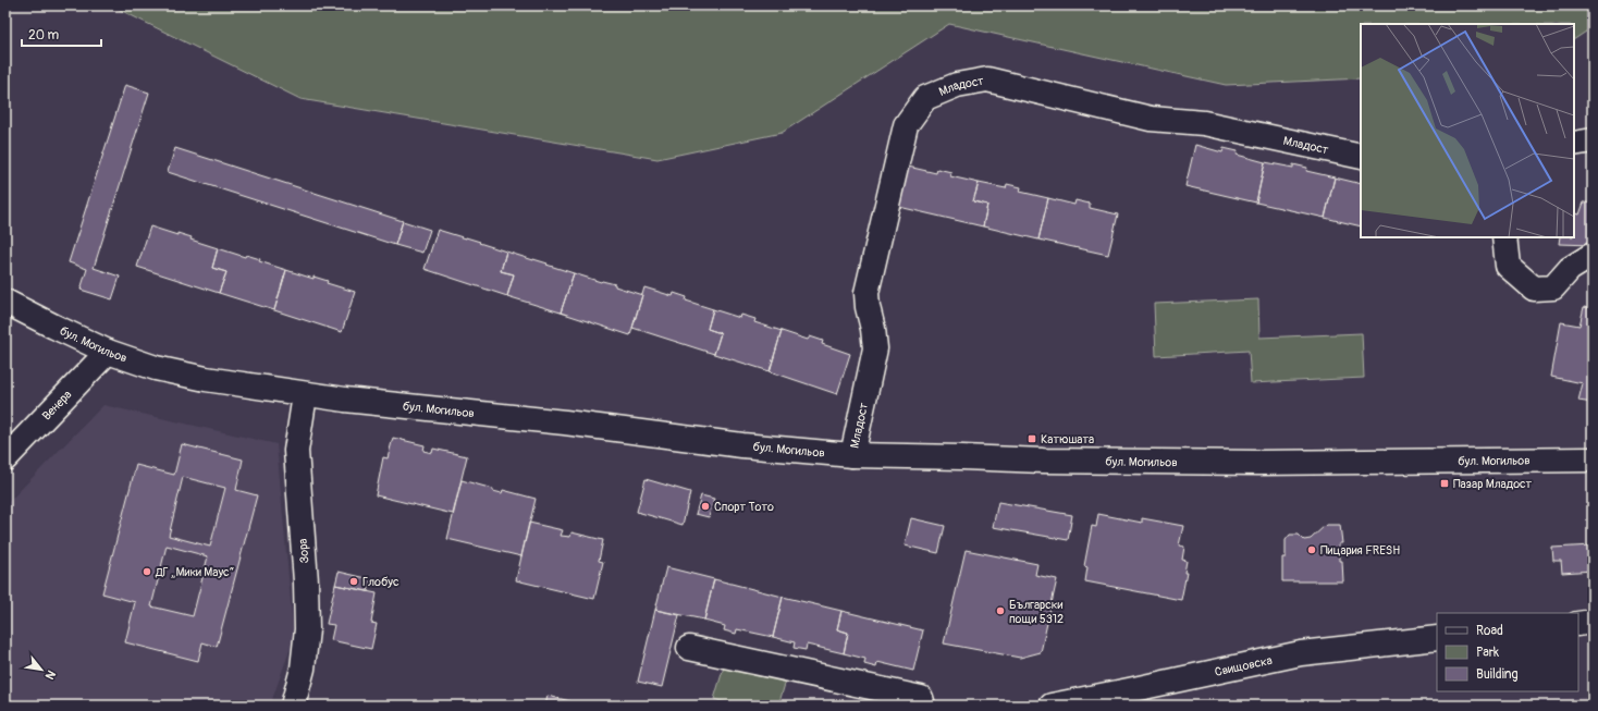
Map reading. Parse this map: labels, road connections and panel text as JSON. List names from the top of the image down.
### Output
{
  "streets": {
    "street": [
      "Младост",
      "бул. Могильов",
      "Венера",
      "Зора",
      "Свищовска"
    ]
  },
  "crossings": [
    ["Младост", "бул. Могильов"],
    ["бул. Могильов", "Венера"],
    ["бул. Могильов", "Зора"]
  ],
  "places": {
    "transit": ["Катюшата", "Пазар Младост"],
    "other": [
      "Спорт Тото",
      "Пицария FRESH",
      "ДГ „Мики Маус“",
      "Глобус",
      "Български пощи 5312"
    ]
  },
  "legend": ["Road", "Park", "Building"],
  "scale_bar": "20 m",
  "north": "bottom right"
}
